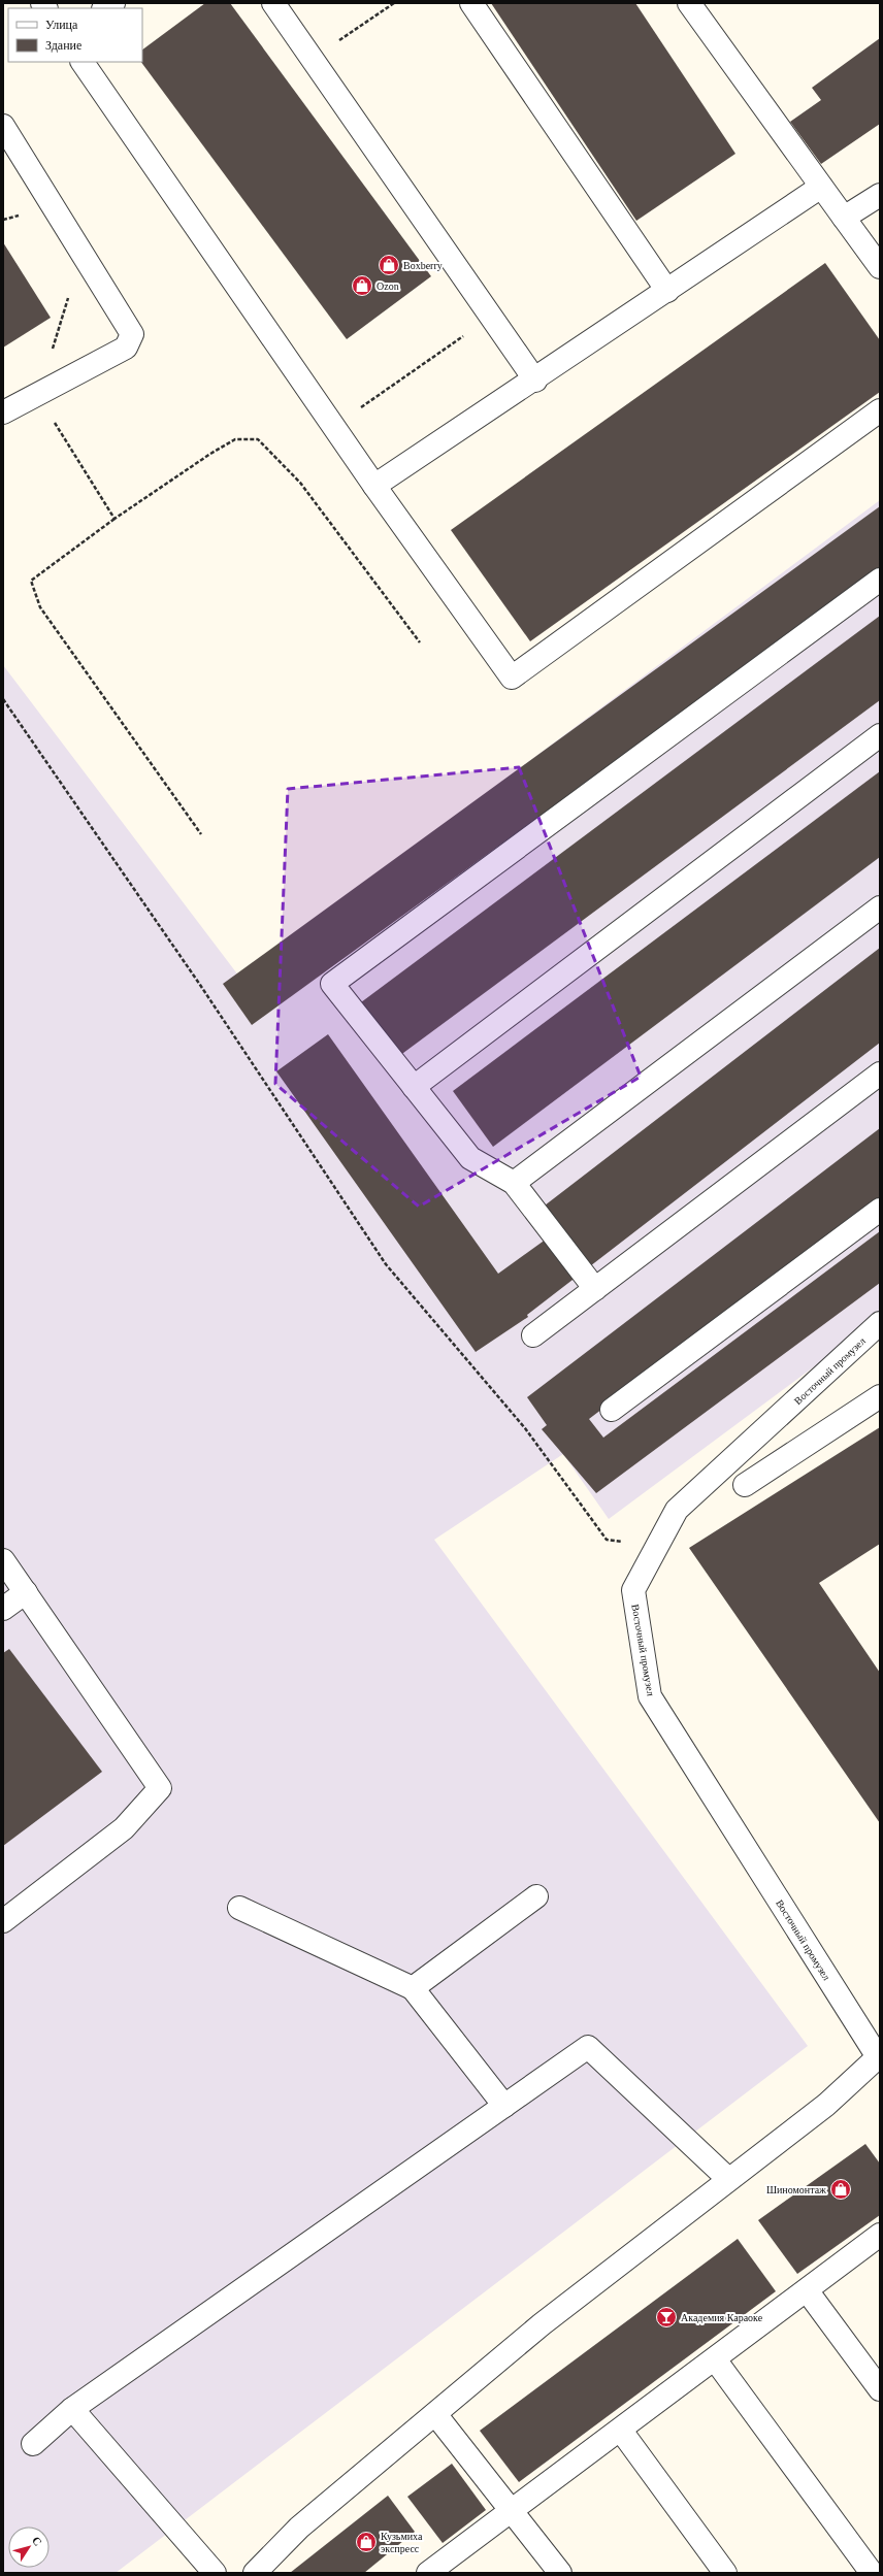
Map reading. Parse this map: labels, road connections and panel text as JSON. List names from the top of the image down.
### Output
{
  "streets": {
    "street": ["Восточный промузел"]
  },
  "places": {
    "shop": [
      "Boxberry",
      "Ozon",
      "Шиномонтаж",
      "Кузьмиха экспресс"
    ],
    "bar": ["Академия Караоке"]
  },
  "legend": ["Улица", "Здание"],
  "north": "top right"
}
